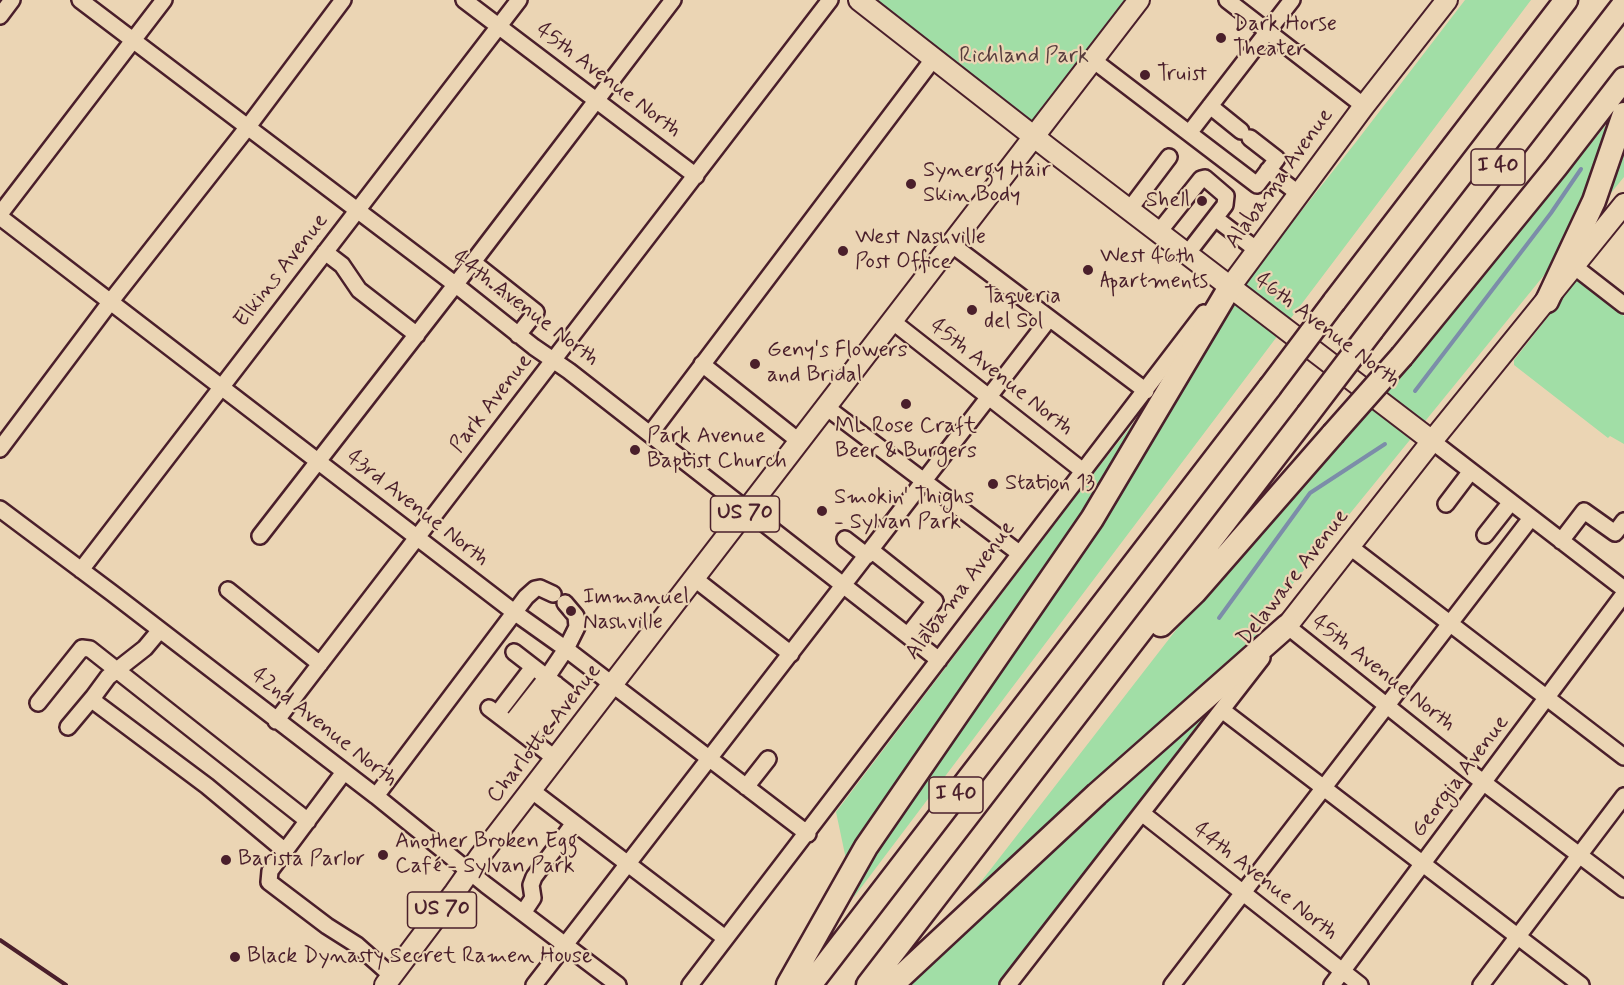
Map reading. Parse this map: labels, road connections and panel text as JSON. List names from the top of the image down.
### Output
{
  "streets": {
    "highway": ["I 40"],
    "main road": [
      "Alabama Avenue",
      "46th Avenue North",
      "US 70",
      "Delaware Avenue",
      "Charlotte Avenue"
    ],
    "street": [
      "45th Avenue North",
      "Elkins Avenue",
      "44th Avenue North",
      "Park Avenue",
      "43rd Avenue North",
      "42nd Avenue North",
      "Georgia Avenue"
    ]
  },
  "crossings": [
    ["45th Avenue North", "Alabama Avenue"],
    ["45th Avenue North", "Elkins Avenue"],
    ["45th Avenue North", "Park Avenue"],
    ["45th Avenue North", "Delaware Avenue"],
    ["45th Avenue North", "Charlotte Avenue"],
    ["45th Avenue North", "Georgia Avenue"],
    ["Alabama Avenue", "44th Avenue North"],
    ["Alabama Avenue", "46th Avenue North"],
    ["Alabama Avenue", "43rd Avenue North"],
    ["Elkins Avenue", "44th Avenue North"],
    ["Elkins Avenue", "43rd Avenue North"],
    ["Elkins Avenue", "42nd Avenue North"],
    ["44th Avenue North", "Park Avenue"],
    ["44th Avenue North", "Delaware Avenue"],
    ["44th Avenue North", "Charlotte Avenue"],
    ["44th Avenue North", "Georgia Avenue"],
    ["46th Avenue North", "Delaware Avenue"],
    ["46th Avenue North", "Charlotte Avenue"],
    ["Park Avenue", "43rd Avenue North"],
    ["Park Avenue", "42nd Avenue North"],
    ["43rd Avenue North", "Charlotte Avenue"],
    ["42nd Avenue North", "Charlotte Avenue"]
  ],
  "parks": ["Richland Park"],
  "places": [
    "Dark Horse Theater",
    "Truist",
    "Synergy Hair Skin Body",
    "Shell",
    "West Nashville Post Office",
    "West 46th Apartments",
    "Taqueria del Sol",
    "Geny's Flowers and Bridal",
    "ML Rose Craft Beer & Burgers",
    "Park Avenue Baptist Church",
    "Station 13",
    "Smokin' Thighs - Sylvan Park",
    "Immanuel Nashville",
    "Another Broken Egg Café - Sylvan Park",
    "Barista Parlor",
    "Black Dynasty Secret Ramen House"
  ]
}
